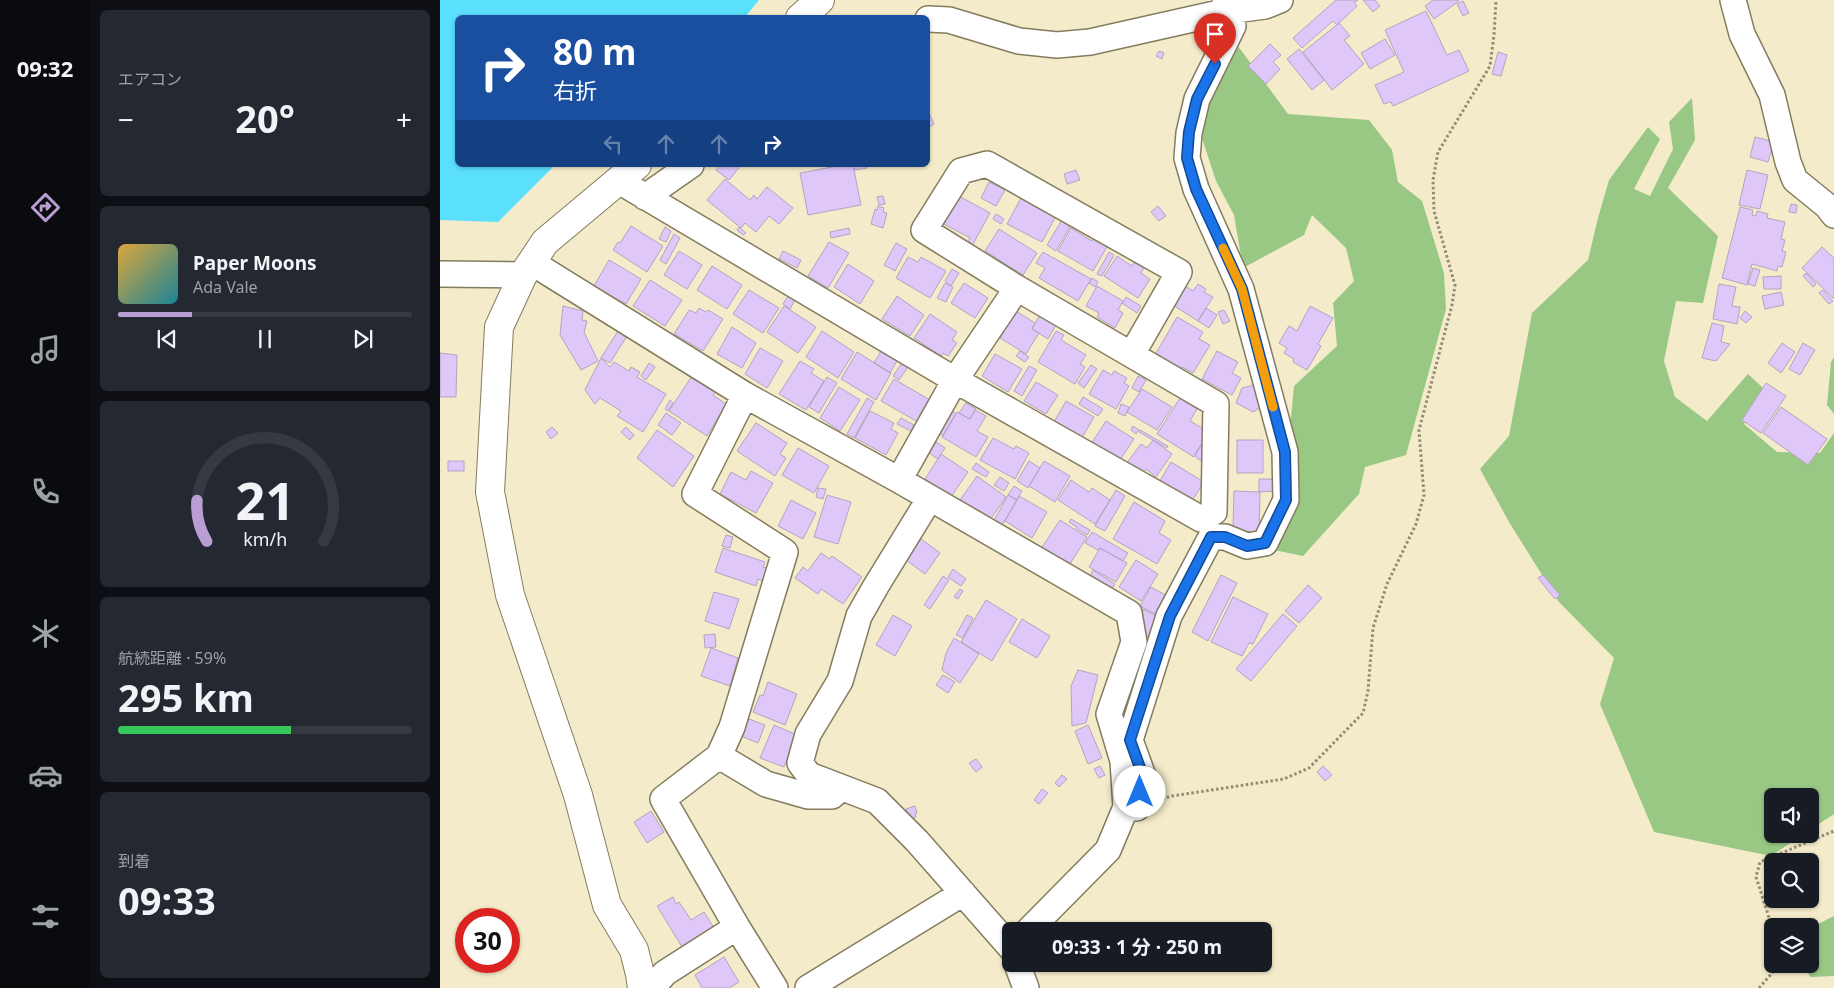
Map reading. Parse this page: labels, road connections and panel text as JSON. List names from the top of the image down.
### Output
{
  "page": {
    "tabs": "09:32",
    "tile": [
      "エアコン",
      ["航続距離 · 59%", "295 km"],
      ["到着", "09:33"]
    ],
    "turn": ["80 m", "右折"],
    "heat": ["−", "20°", "+"],
    "song": ["Paper Moons", "Ada Vale"],
    "limit": "30",
    "trip": "09:33 · 1 分 · 250 m",
    "gauge": ["21", "km/h"]
  }
}
